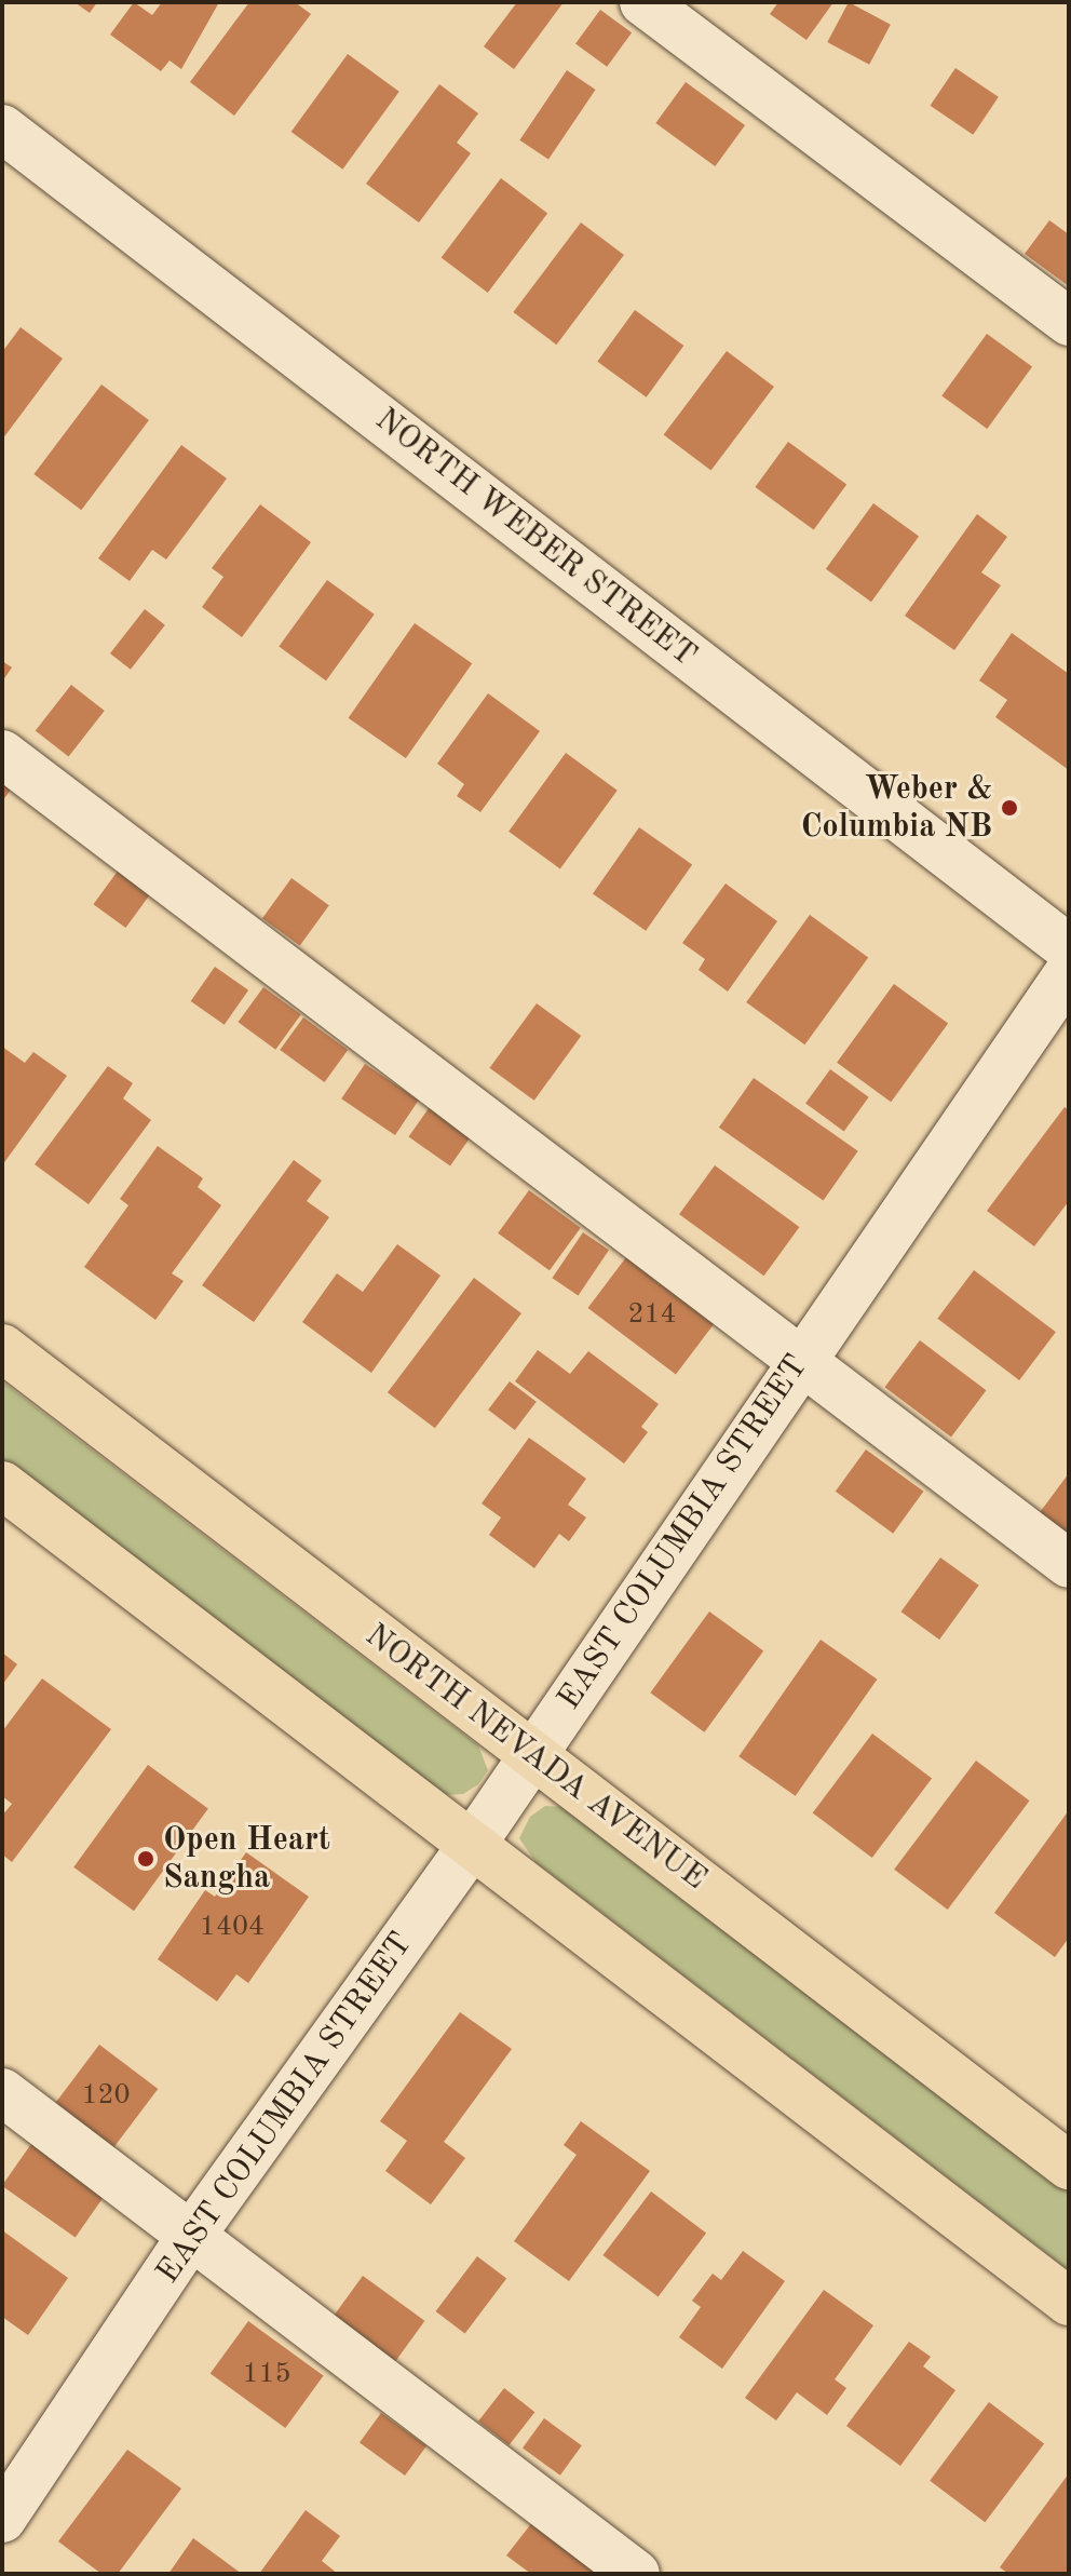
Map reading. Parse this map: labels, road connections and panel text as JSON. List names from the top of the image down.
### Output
{
  "streets": {
    "main road": ["NORTH NEVADA AVENUE"],
    "street": ["NORTH WEBER STREET", "EAST COLUMBIA STREET"]
  },
  "crossings": [
    ["EAST COLUMBIA STREET", "NORTH NEVADA AVENUE"]
  ],
  "places": ["Weber & Columbia NB", "Open Heart Sangha"],
  "house_numbers": [
    "214",
    "1404",
    "120",
    "115"
  ]
}
